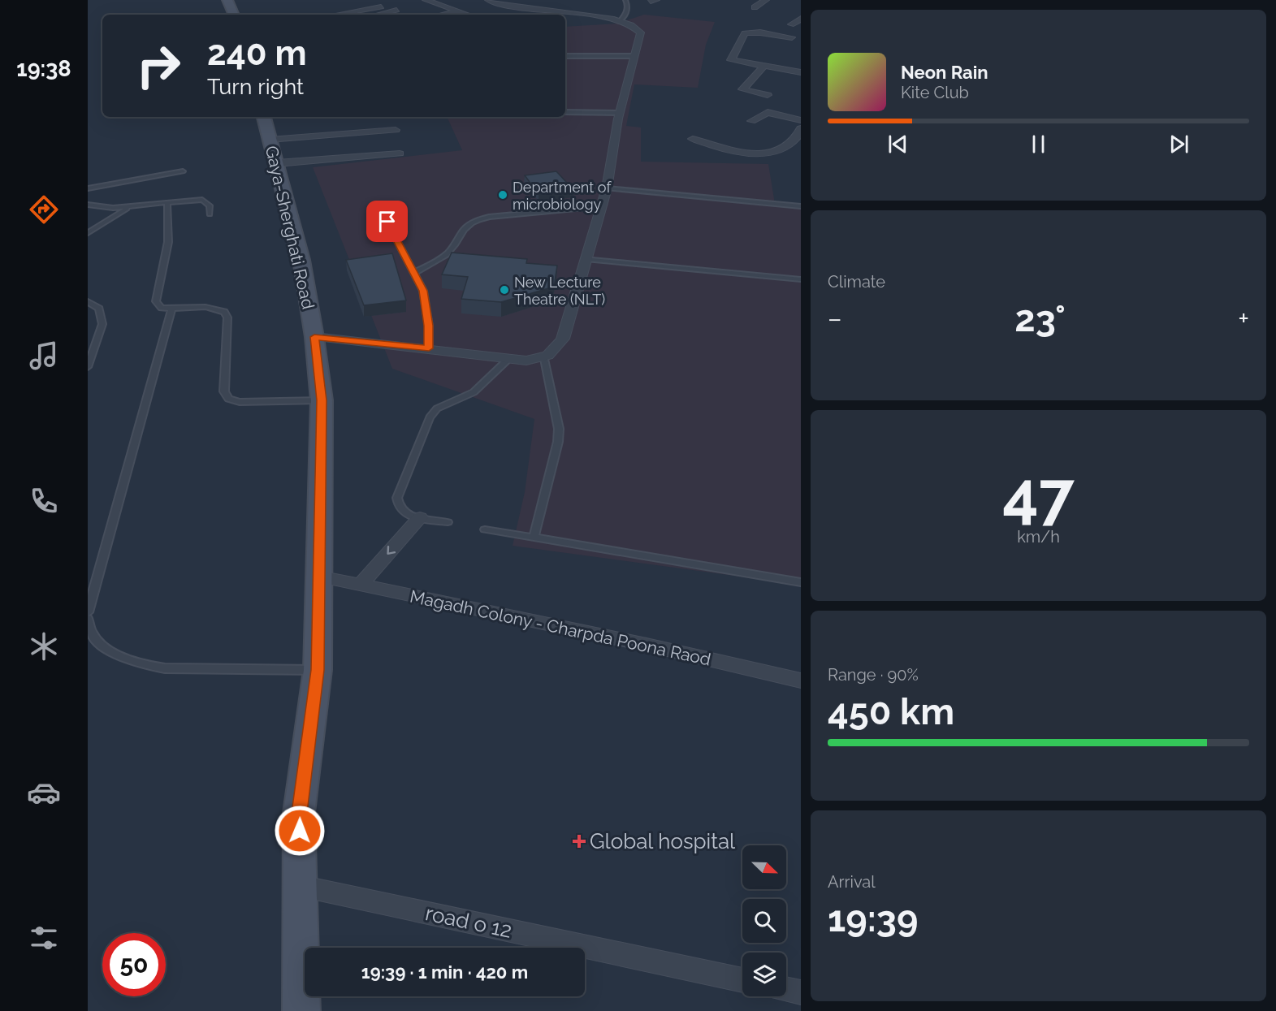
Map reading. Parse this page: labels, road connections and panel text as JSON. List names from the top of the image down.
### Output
{
  "streets": {
    "main road": ["Gaya-Sherghati Road"],
    "street": ["Magadh Colony - Charpda Poona Raod", "road o 12"]
  },
  "crossings": [
    ["Gaya-Sherghati Road", "Magadh Colony - Charpda Poona Raod"],
    ["Gaya-Sherghati Road", "road o 12"]
  ],
  "places": {
    "other": ["Department of microbiology", "New Lecture Theatre (NLT)"],
    "health": ["Global hospital"]
  },
  "north": "bottom right",
  "page": {
    "tabs": "19:38",
    "turn": ["240 m", "Turn right"],
    "song": ["Neon Rain", "Kite Club"],
    "tile": [
      "Climate",
      ["47", "km/h"],
      ["Range · 90%", "450 km"],
      ["Arrival", "19:39"]
    ],
    "heat": ["−", "23°", "+"],
    "limit": "50",
    "trip": "19:39 · 1 min · 420 m"
  }
}
